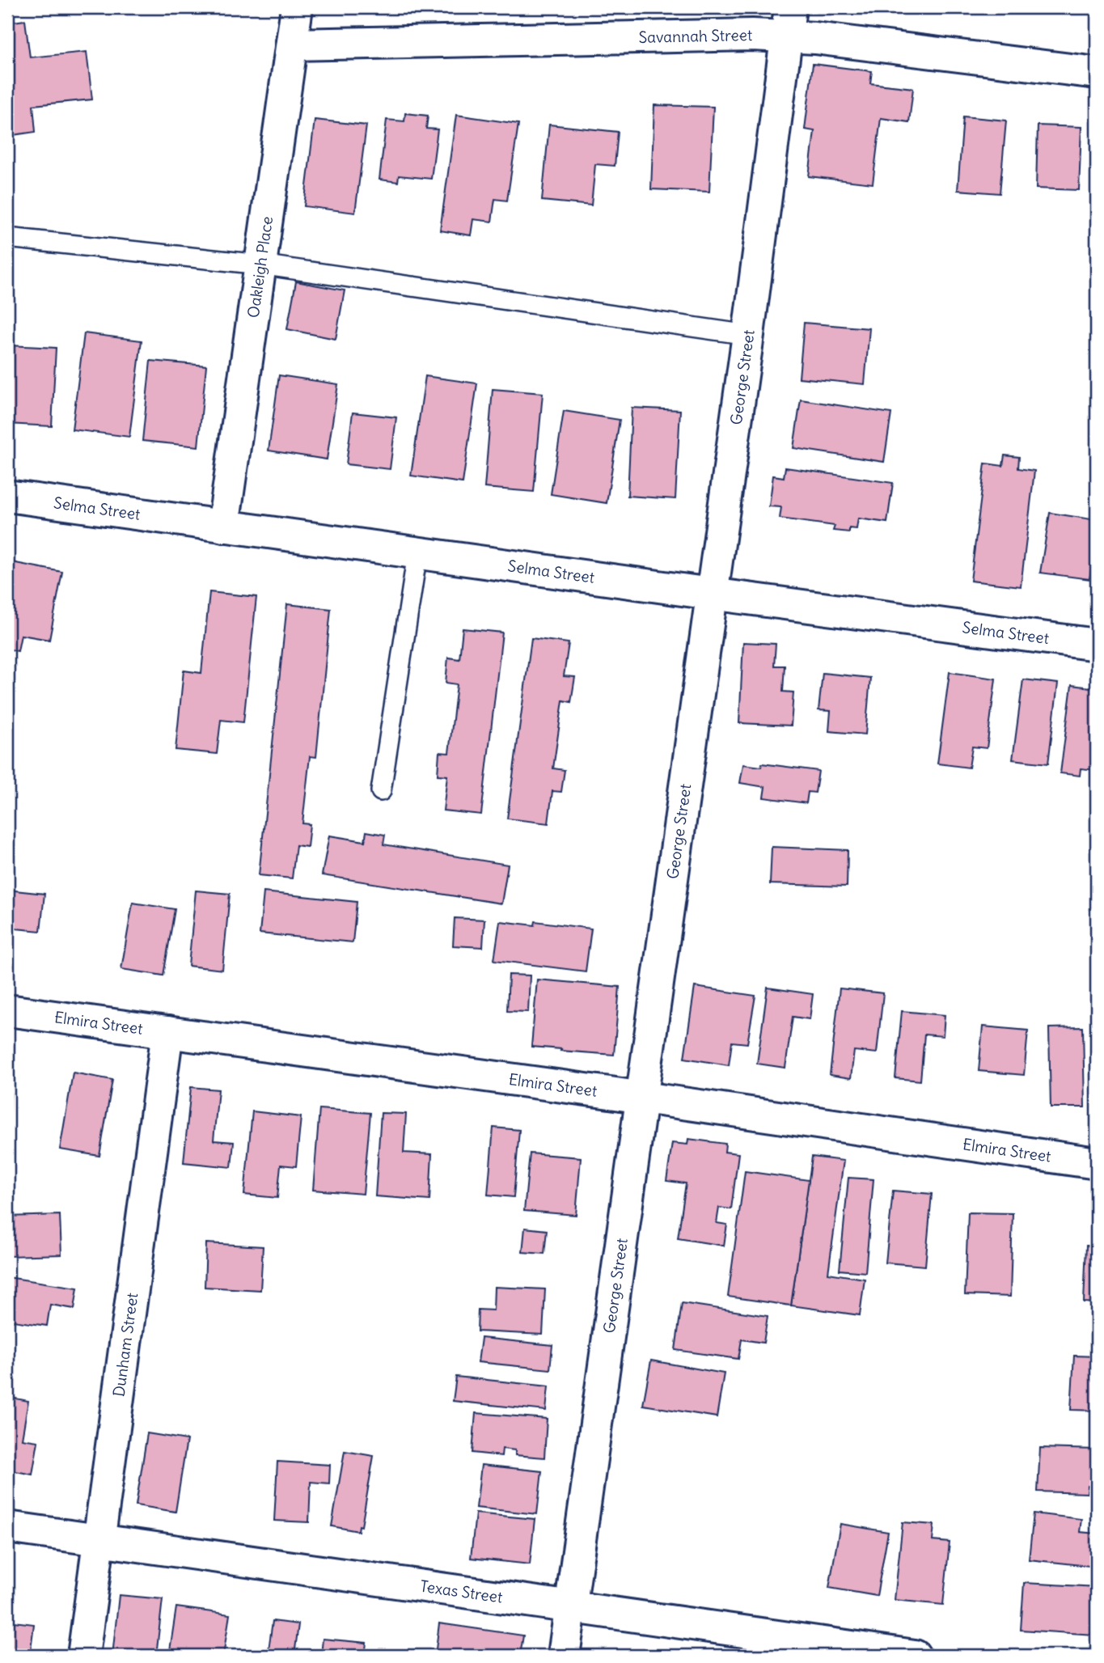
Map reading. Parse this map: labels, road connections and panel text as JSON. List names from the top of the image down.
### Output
{
  "streets": {
    "street": [
      "Savannah Street",
      "Oakleigh Place",
      "George Street",
      "Selma Street",
      "Elmira Street",
      "Dunham Street",
      "Texas Street"
    ]
  },
  "crossings": [
    ["Savannah Street", "Oakleigh Place"],
    ["Savannah Street", "George Street"],
    ["Oakleigh Place", "Selma Street"],
    ["George Street", "Selma Street"],
    ["George Street", "Elmira Street"],
    ["George Street", "Texas Street"],
    ["Elmira Street", "Dunham Street"],
    ["Dunham Street", "Texas Street"]
  ]
}
